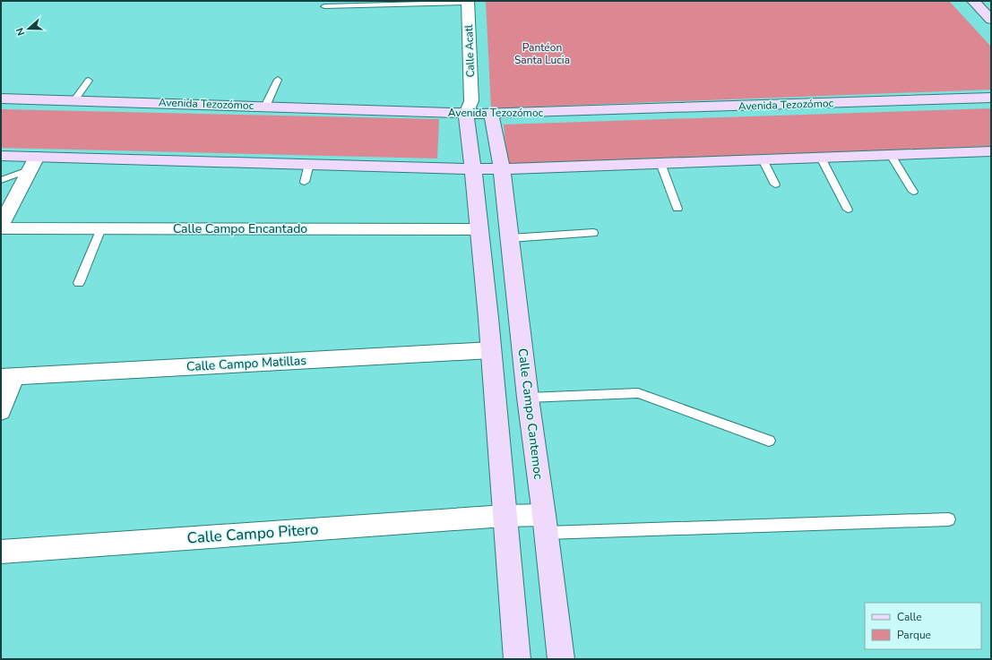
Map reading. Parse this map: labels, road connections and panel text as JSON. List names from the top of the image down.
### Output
{
  "streets": {
    "main road": ["Calle Acatl", "Avenida Tezozómoc", "Calle Campo Cantemoc"],
    "street": ["Calle Campo Encantado", "Calle Campo Matillas", "Calle Campo Pitero"]
  },
  "crossings": [
    ["Calle Acatl", "Avenida Tezozómoc"],
    ["Calle Campo Cantemoc", "Calle Campo Pitero"]
  ],
  "parks": ["Pantéon Santa Lucia"],
  "legend": ["Calle", "Parque"],
  "north": "left"
}
